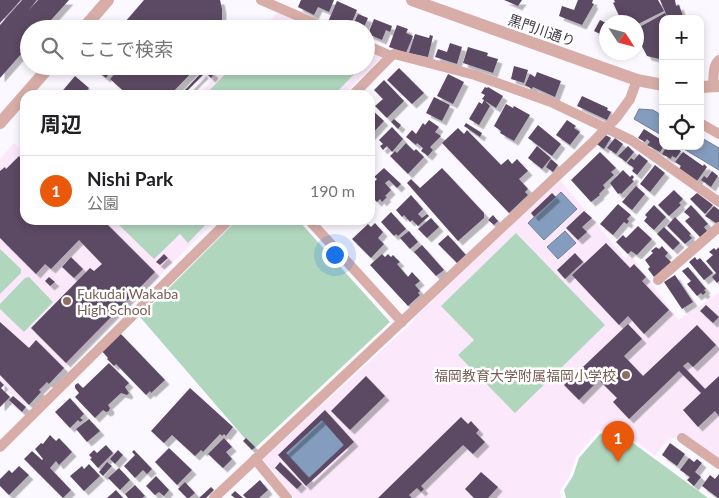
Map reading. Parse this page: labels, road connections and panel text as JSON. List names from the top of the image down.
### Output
{
  "streets": {
    "street": ["黒門川通り"]
  },
  "places": ["Fukudai Wakaba High School", "福岡教育大学附属福岡小学校"],
  "north": "bottom right",
  "page": {
    "map_buttons": ["+", "−"],
    "search": "ここで検索",
    "heading": "周辺",
    "list": [
      {
        "mark": "1",
        "name": "Nishi Park",
        "note": "公園",
        "value": "190 m"
      }
    ],
    "pins": "1"
  }
}
